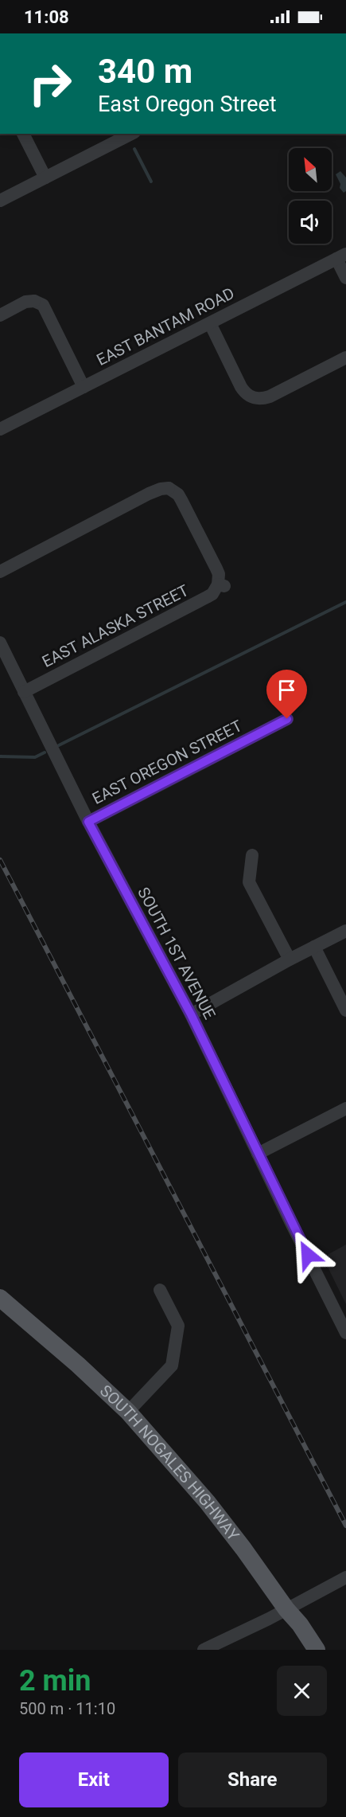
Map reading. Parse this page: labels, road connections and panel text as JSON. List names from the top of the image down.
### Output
{
  "streets": {
    "main road": ["SOUTH NOGALES HIGHWAY"],
    "street": [
      "EAST BANTAM ROAD",
      "EAST ALASKA STREET",
      "EAST OREGON STREET",
      "SOUTH 1ST AVENUE"
    ]
  },
  "crossings": [
    ["EAST ALASKA STREET", "SOUTH 1ST AVENUE"],
    ["EAST OREGON STREET", "SOUTH 1ST AVENUE"]
  ],
  "north": "top left",
  "page": {
    "status": "11:08",
    "turn": ["340 m", "East Oregon Street"],
    "heading": ["2 min", "500 m · 11:10"],
    "buttons": ["Exit", "Share"]
  }
}
